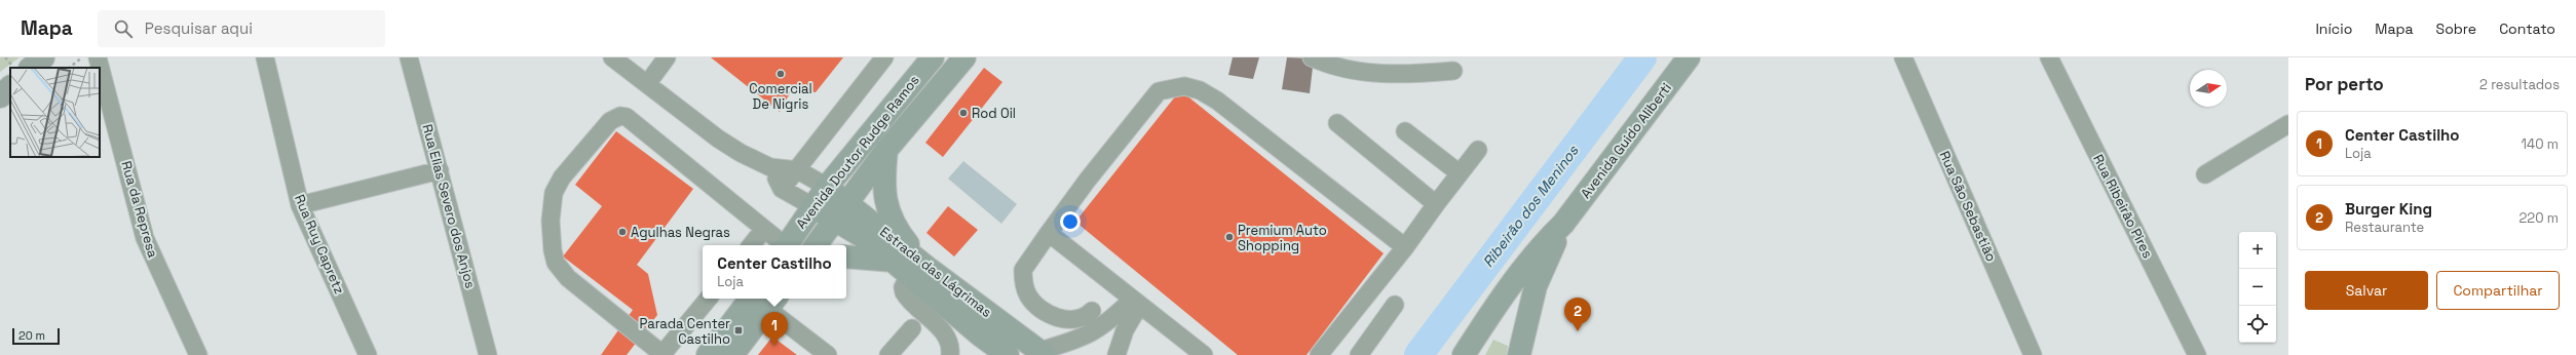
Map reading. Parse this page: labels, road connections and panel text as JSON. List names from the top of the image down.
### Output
{
  "streets": {
    "main road": ["Avenida Guido Aliberti", "Avenida Doutor Rudge Ramos", "Estrada das Lágrimas"],
    "street": [
      "Rua Elias Severo dos Anjos",
      "Rua São Sebastião",
      "Rua Ribeirão Pires",
      "Rua da Represa",
      "Rua Ruy Capretz"
    ]
  },
  "crossings": [
    ["Avenida Doutor Rudge Ramos", "Estrada das Lágrimas"]
  ],
  "water": ["Ribeirão dos Meninos"],
  "places": {
    "other": [
      "Comercial De Nigris",
      "Rod Oil",
      "Agulhas Negras",
      "Premium Auto Shopping"
    ],
    "transit": ["Parada Center Castilho"]
  },
  "scale_bar": "20 m",
  "north": "right",
  "page": {
    "header": "Mapa",
    "search": "Pesquisar aqui",
    "nav": [
      "Início",
      "Mapa",
      "Sobre",
      "Contato"
    ],
    "heading": ["Por perto", "2 resultados"],
    "list": [
      {
        "mark": "1",
        "name": "Center Castilho",
        "note": "Loja",
        "value": "140 m"
      },
      {
        "mark": "2",
        "name": "Burger King",
        "note": "Restaurante",
        "value": "220 m"
      }
    ],
    "map_buttons": ["+", "−"],
    "popup": ["Center Castilho", "Loja"],
    "buttons": ["Salvar", "Compartilhar"],
    "pins": ["2", "1"],
    "scale": "20 m"
  }
}
